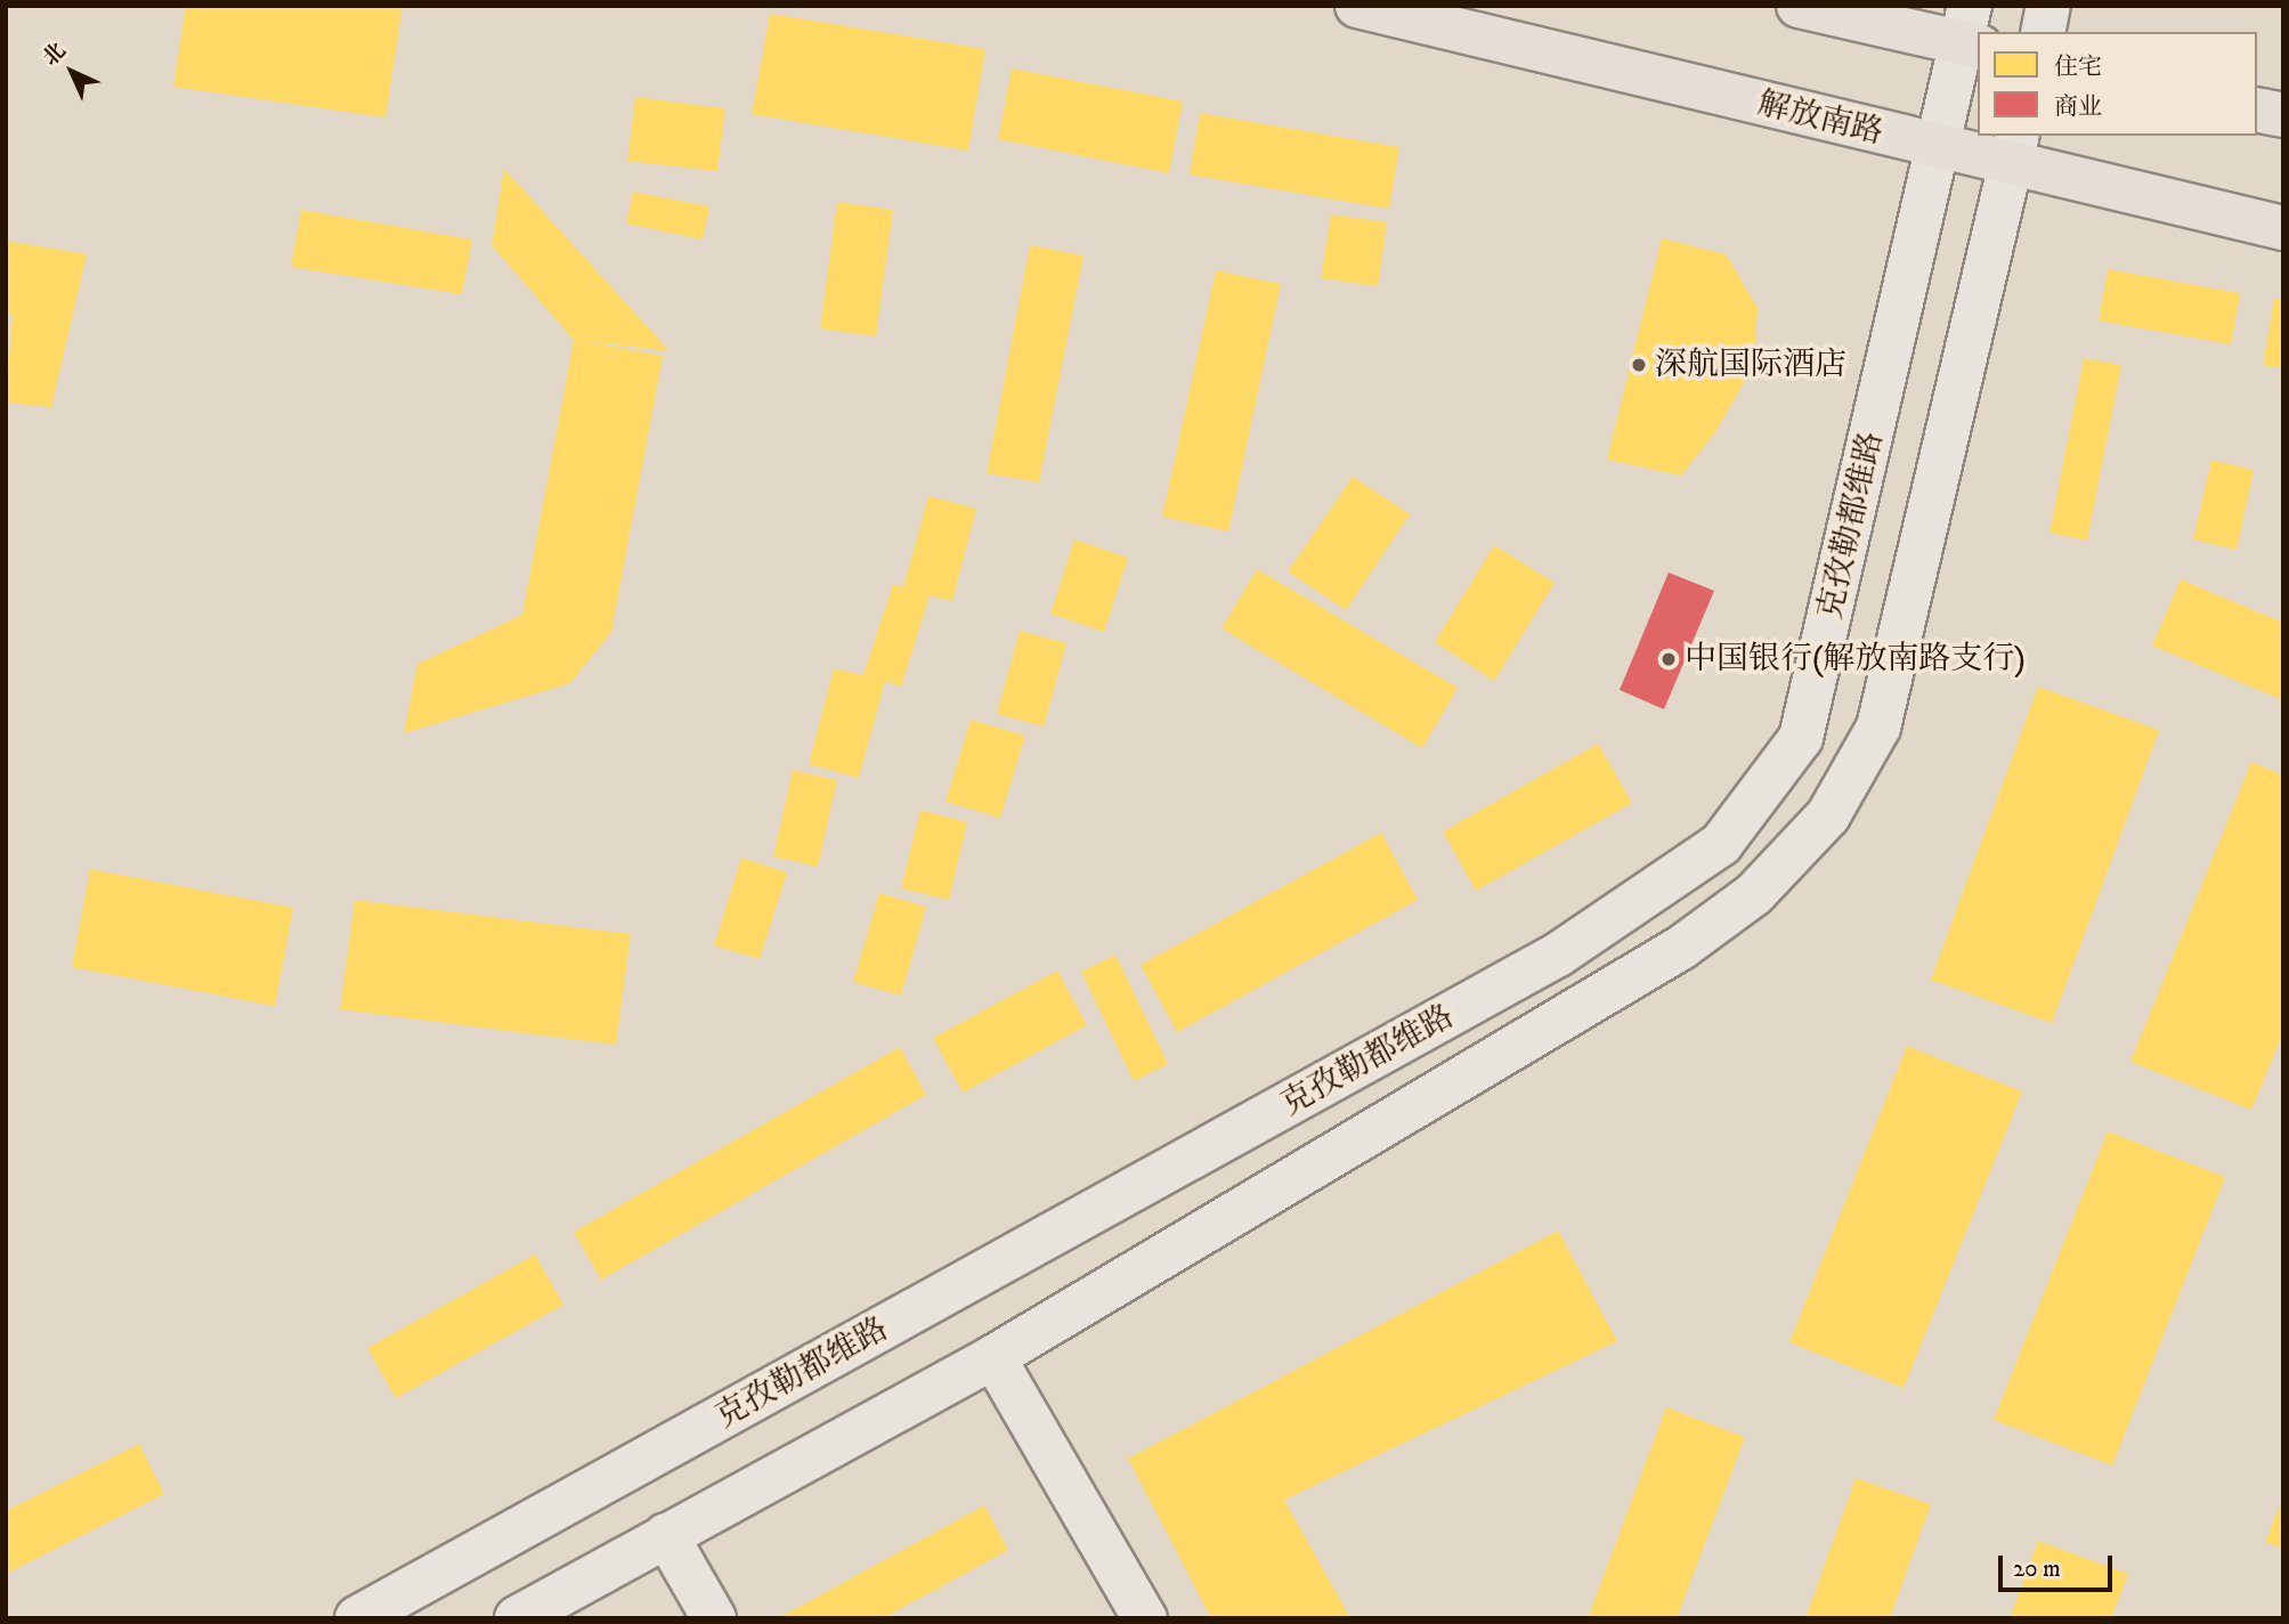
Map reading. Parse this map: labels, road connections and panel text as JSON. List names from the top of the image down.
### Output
{
  "streets": {
    "main road": ["解放南路", "克孜勒都维路"]
  },
  "crossings": [
    ["解放南路", "克孜勒都维路"]
  ],
  "places": ["深航国际酒店", "中国银行(解放南路支行)"],
  "legend": ["住宅", "商业"],
  "scale_bar": "20 m",
  "north": "top left"
}
